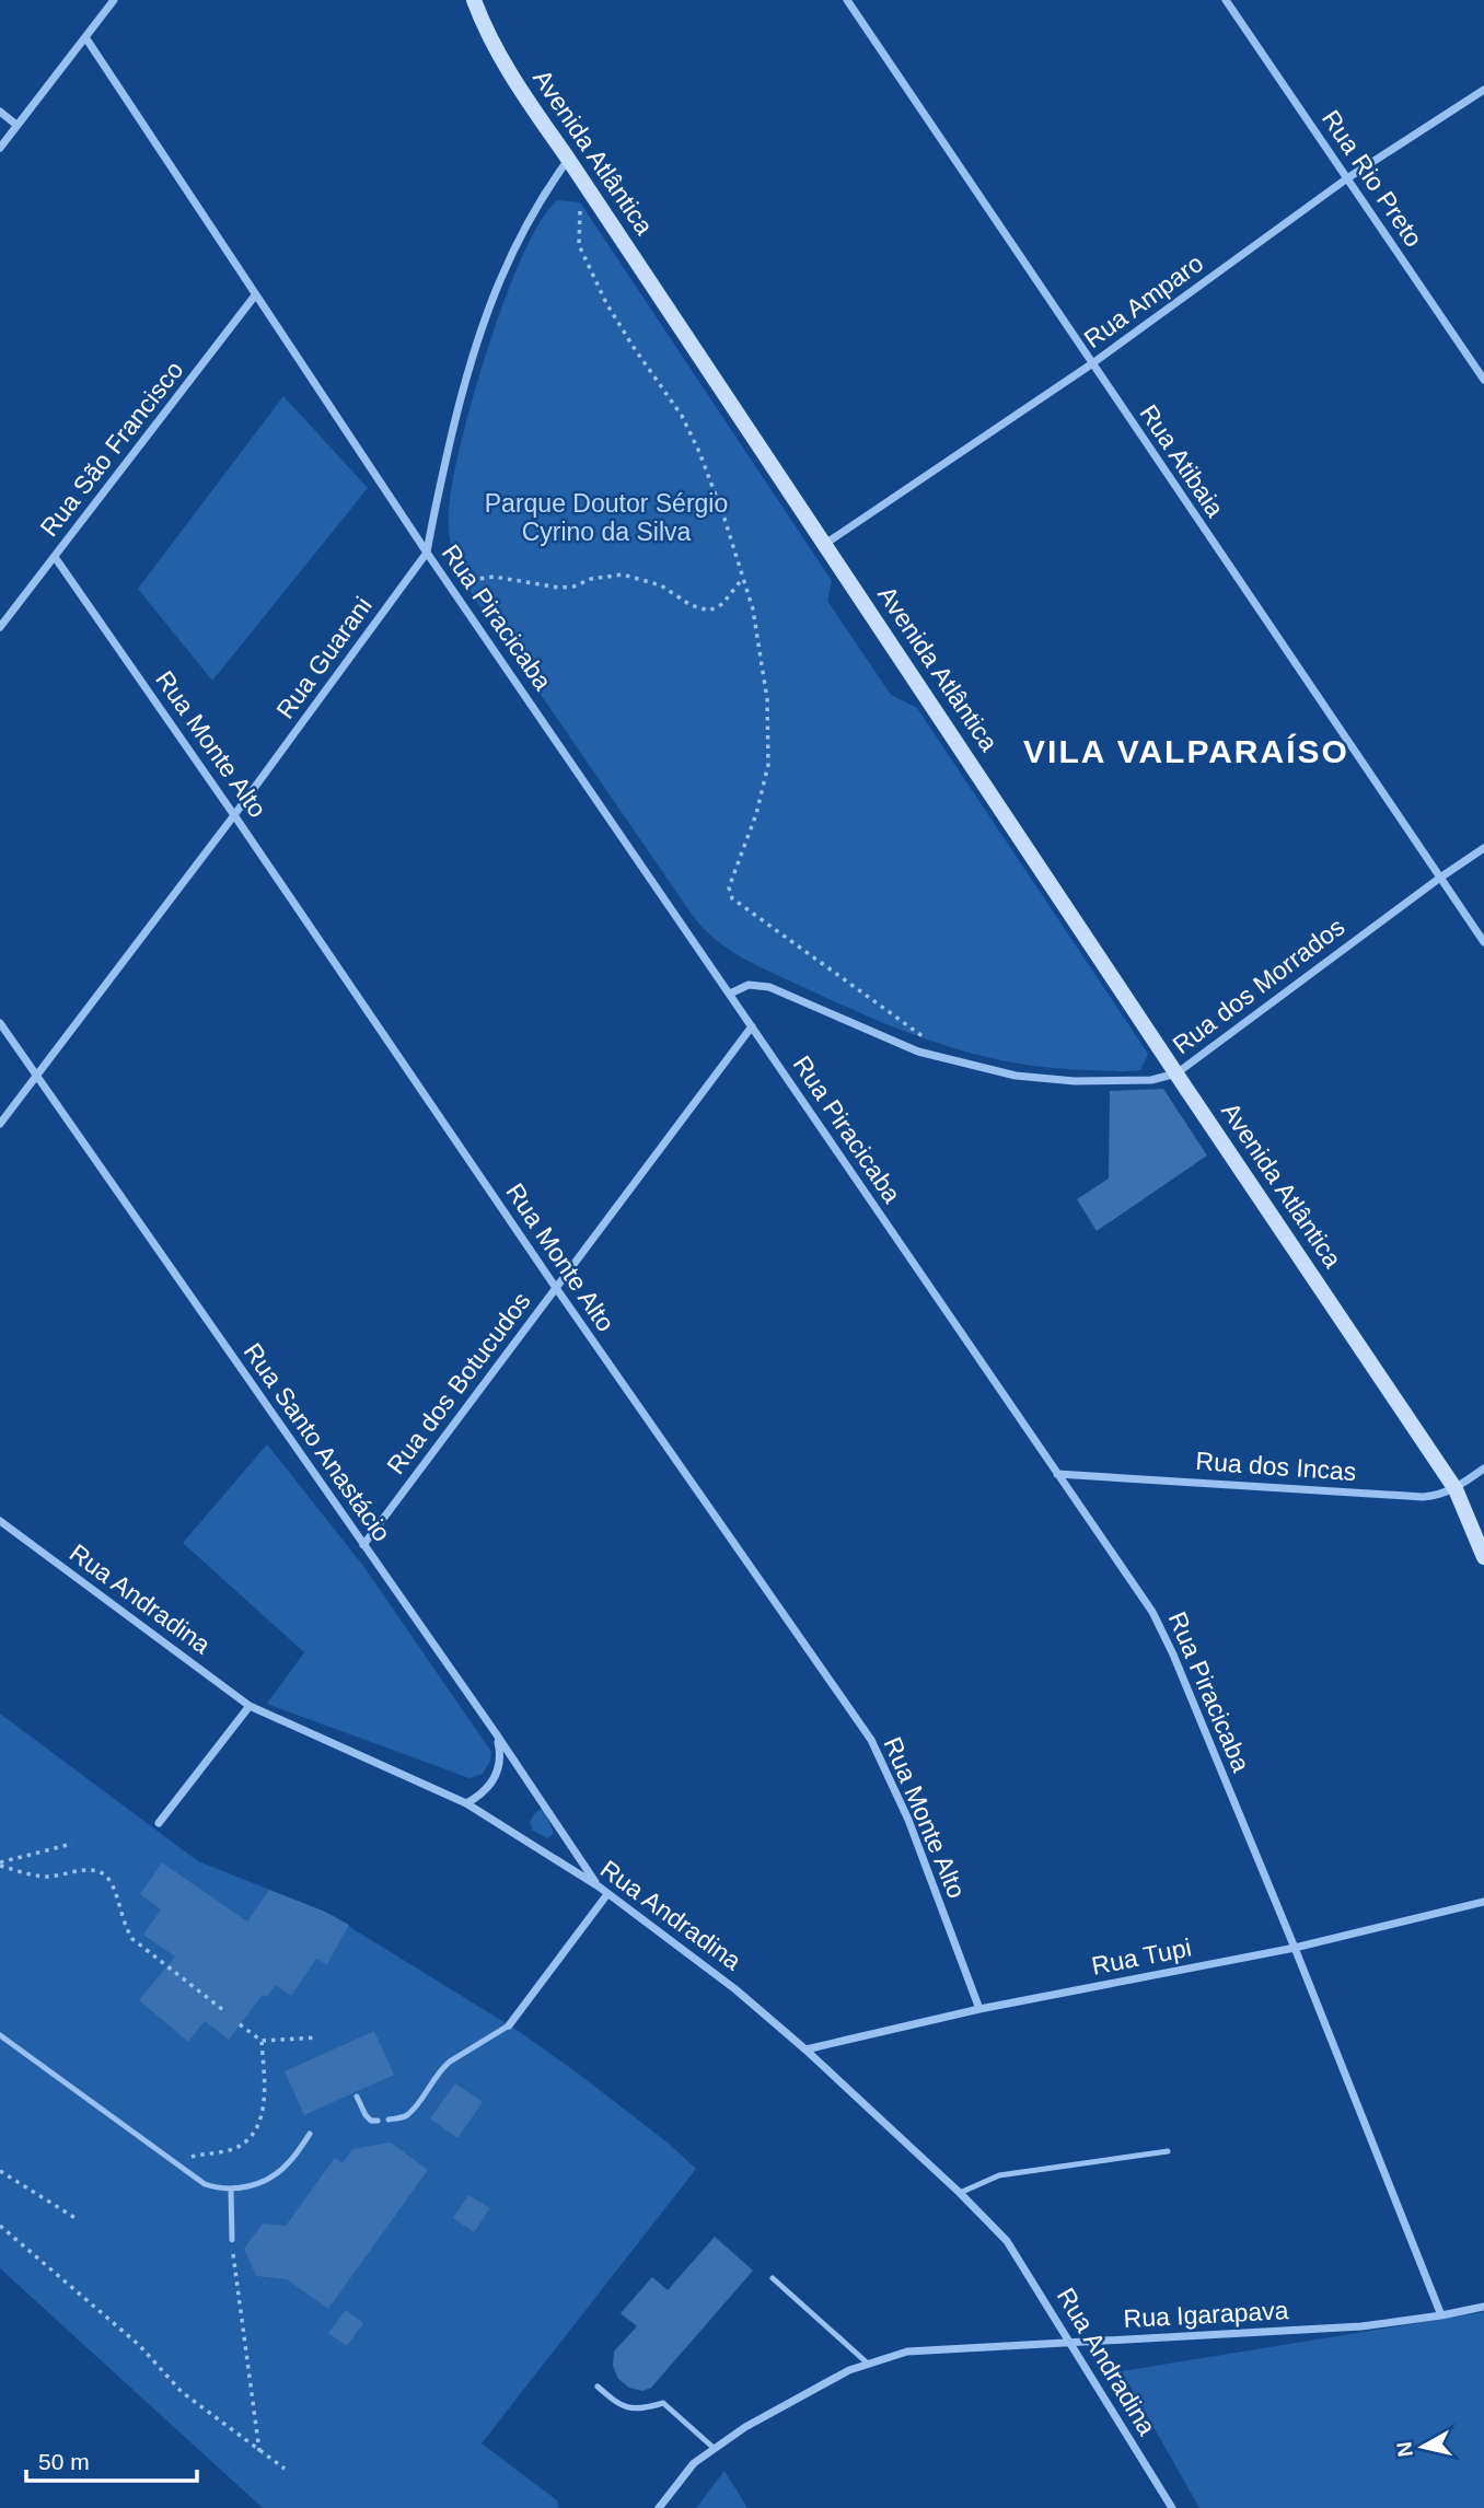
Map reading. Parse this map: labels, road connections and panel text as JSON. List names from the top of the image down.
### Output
{
  "streets": {
    "main road": ["Avenida Atlântica"],
    "street": [
      "Rua Rio Preto",
      "Rua Amparo",
      "Rua São Francisco",
      "Rua Atibaia",
      "Rua Piracicaba",
      "Rua Guarani",
      "Rua Monte Alto",
      "Rua dos Morrados",
      "Rua dos Botucudos",
      "Rua Santo Anastácio",
      "Rua dos Incas",
      "Rua Andradina",
      "Rua Tupi",
      "Rua Igarapava"
    ]
  },
  "crossings": [
    ["Avenida Atlântica", "Rua Amparo"],
    ["Avenida Atlântica", "Rua Guarani"],
    ["Avenida Atlântica", "Rua dos Morrados"],
    ["Avenida Atlântica", "Rua dos Incas"],
    ["Rua Rio Preto", "Rua Amparo"],
    ["Rua Amparo", "Rua Atibaia"],
    ["Rua São Francisco", "Rua Piracicaba"],
    ["Rua São Francisco", "Rua Monte Alto"],
    ["Rua Atibaia", "Rua dos Morrados"],
    ["Rua Piracicaba", "Rua Guarani"],
    ["Rua Piracicaba", "Rua dos Morrados"],
    ["Rua Piracicaba", "Rua dos Botucudos"],
    ["Rua Piracicaba", "Rua dos Incas"],
    ["Rua Piracicaba", "Rua Tupi"],
    ["Rua Piracicaba", "Rua Igarapava"],
    ["Rua Guarani", "Rua Monte Alto"],
    ["Rua Guarani", "Rua Santo Anastácio"],
    ["Rua Monte Alto", "Rua dos Botucudos"],
    ["Rua Monte Alto", "Rua Tupi"],
    ["Rua dos Botucudos", "Rua Santo Anastácio"],
    ["Rua Santo Anastácio", "Rua Andradina"],
    ["Rua Andradina", "Rua Tupi"],
    ["Rua Andradina", "Rua Igarapava"]
  ],
  "districts": ["VILA VALPARAÍSO"],
  "parks": ["Parque Doutor Sérgio Cyrino da Silva"],
  "scale_bar": "50 m",
  "north": "left"
}
